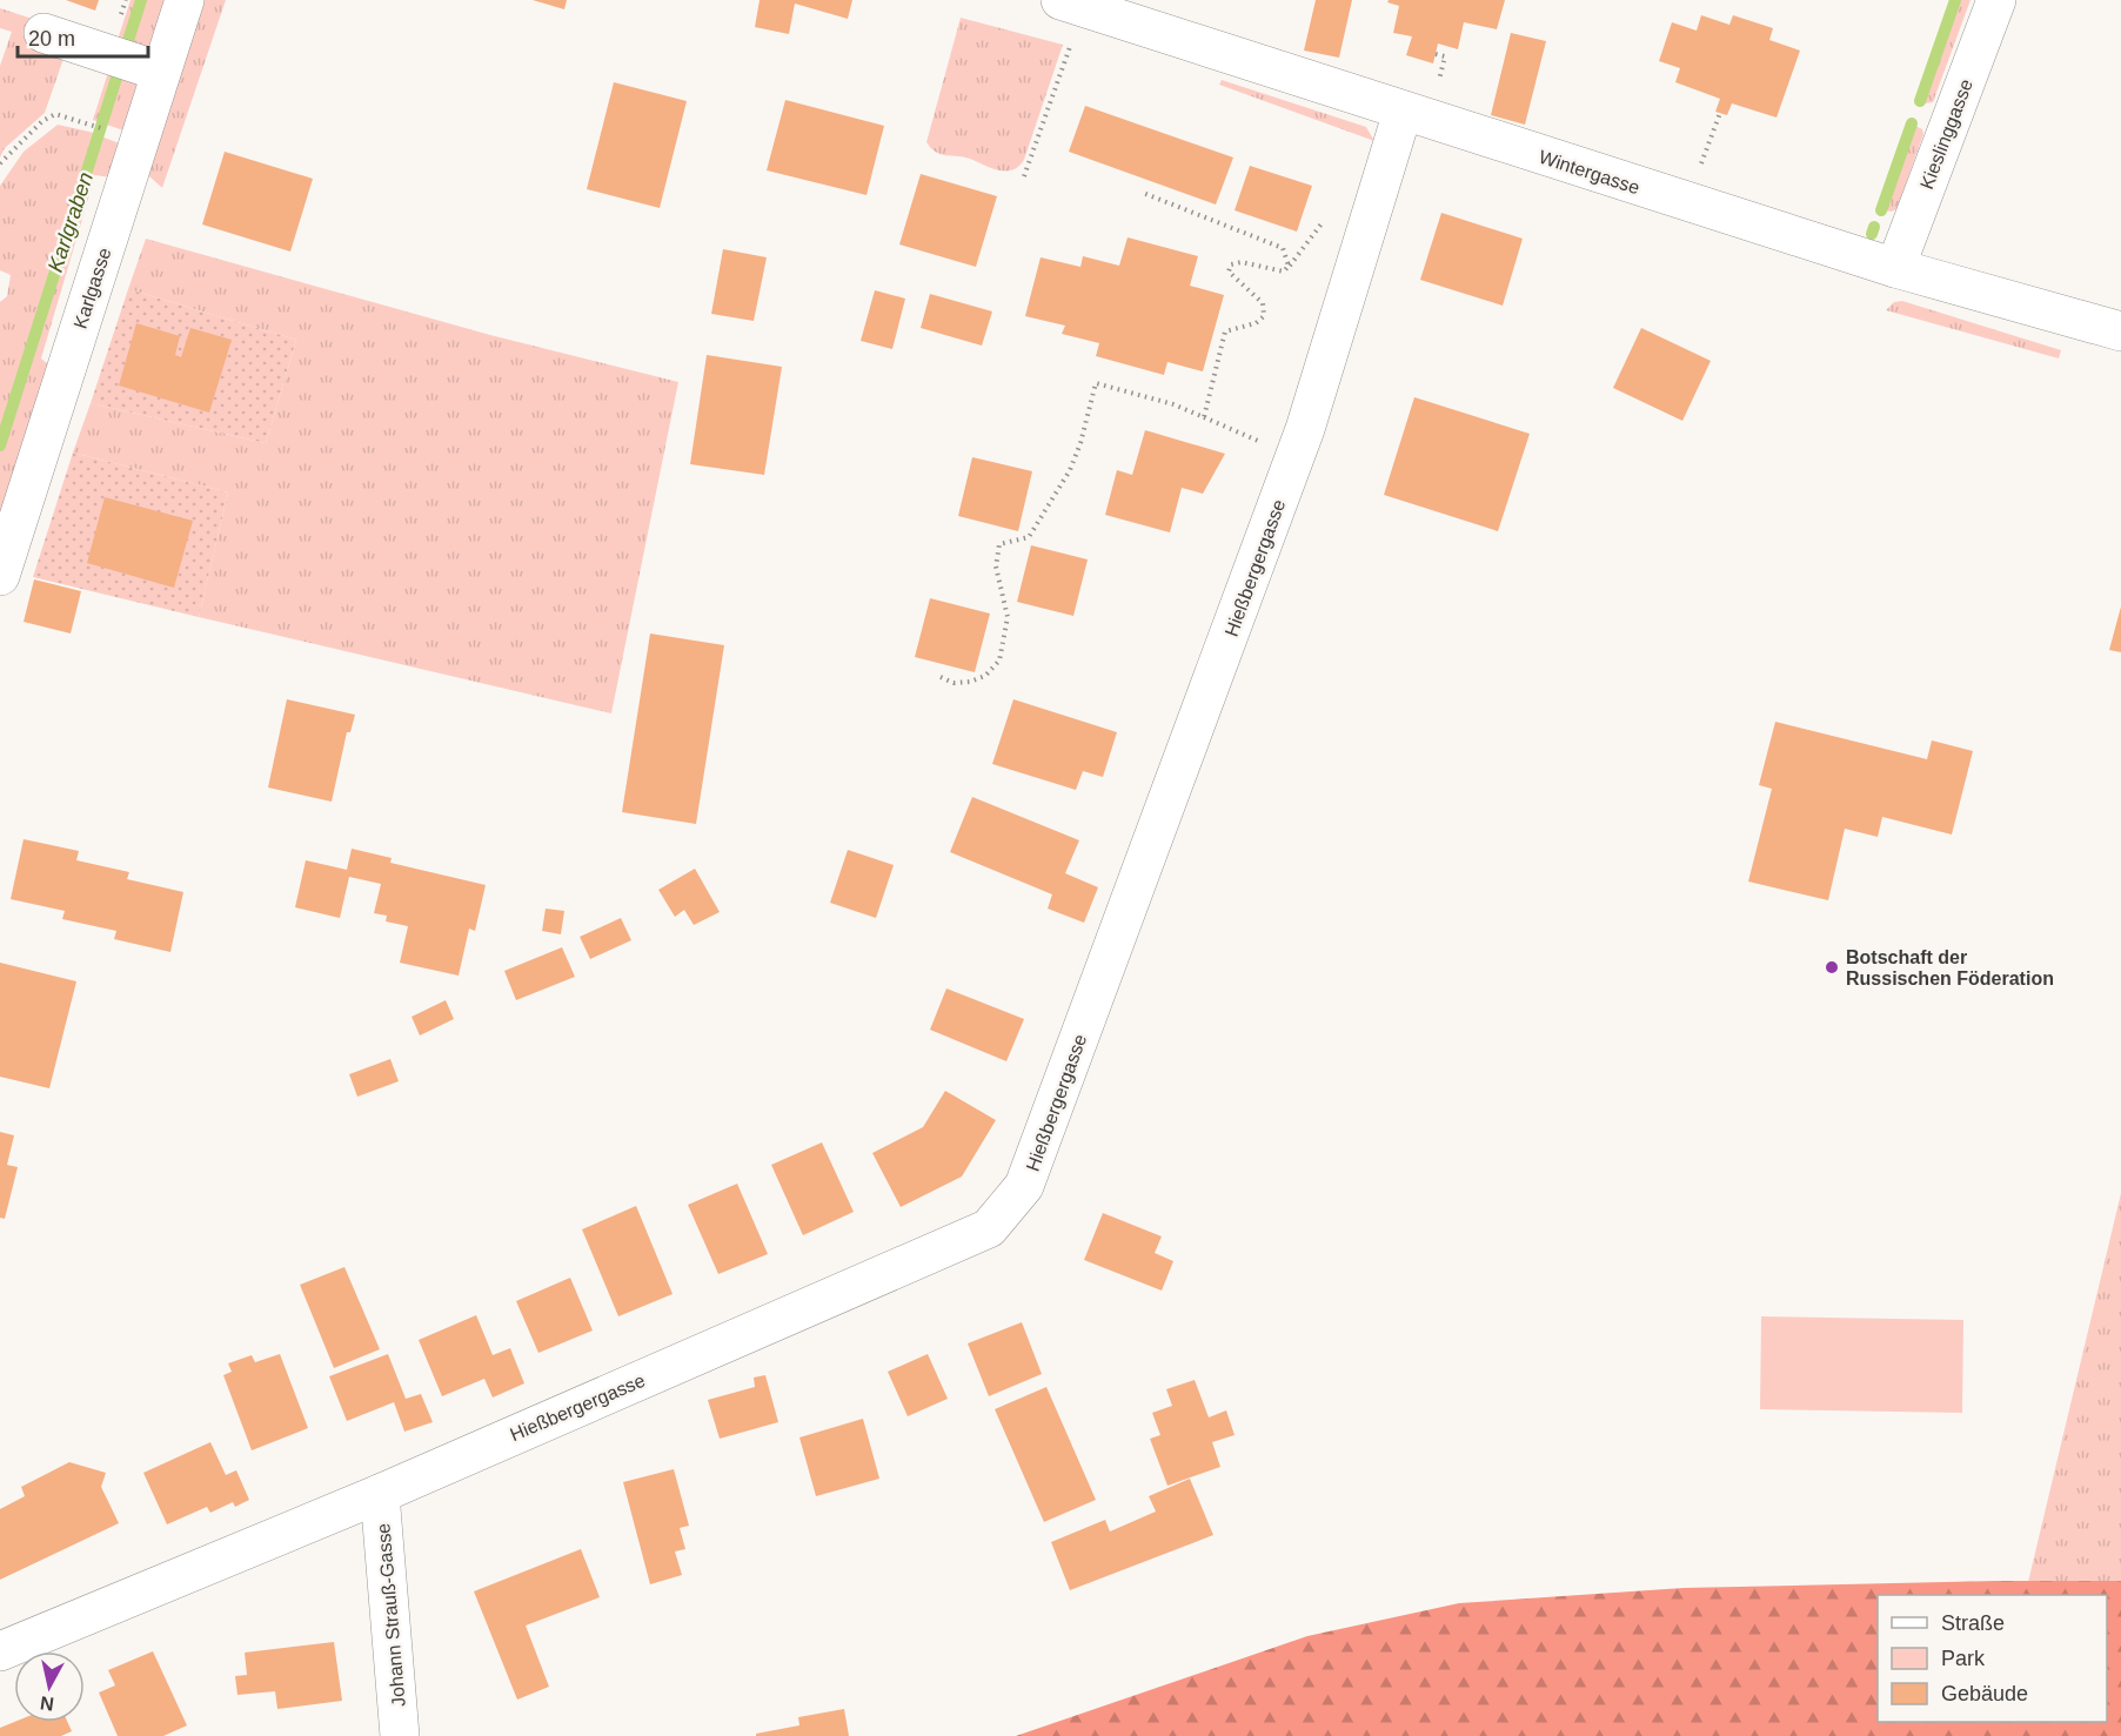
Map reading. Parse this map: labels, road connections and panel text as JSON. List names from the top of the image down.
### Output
{
  "streets": {
    "street": [
      "Kieslinggasse",
      "Wintergasse",
      "Karlgasse",
      "Hießbergergasse",
      "Johann Strauß-Gasse"
    ]
  },
  "crossings": [
    ["Kieslinggasse", "Wintergasse"],
    ["Wintergasse", "Hießbergergasse"],
    ["Hießbergergasse", "Johann Strauß-Gasse"]
  ],
  "water": ["Karlgraben"],
  "places": ["Botschaft der Russischen Föderation"],
  "legend": ["Straße", "Park", "Gebäude"],
  "scale_bar": "20 m",
  "north": "bottom"
}
